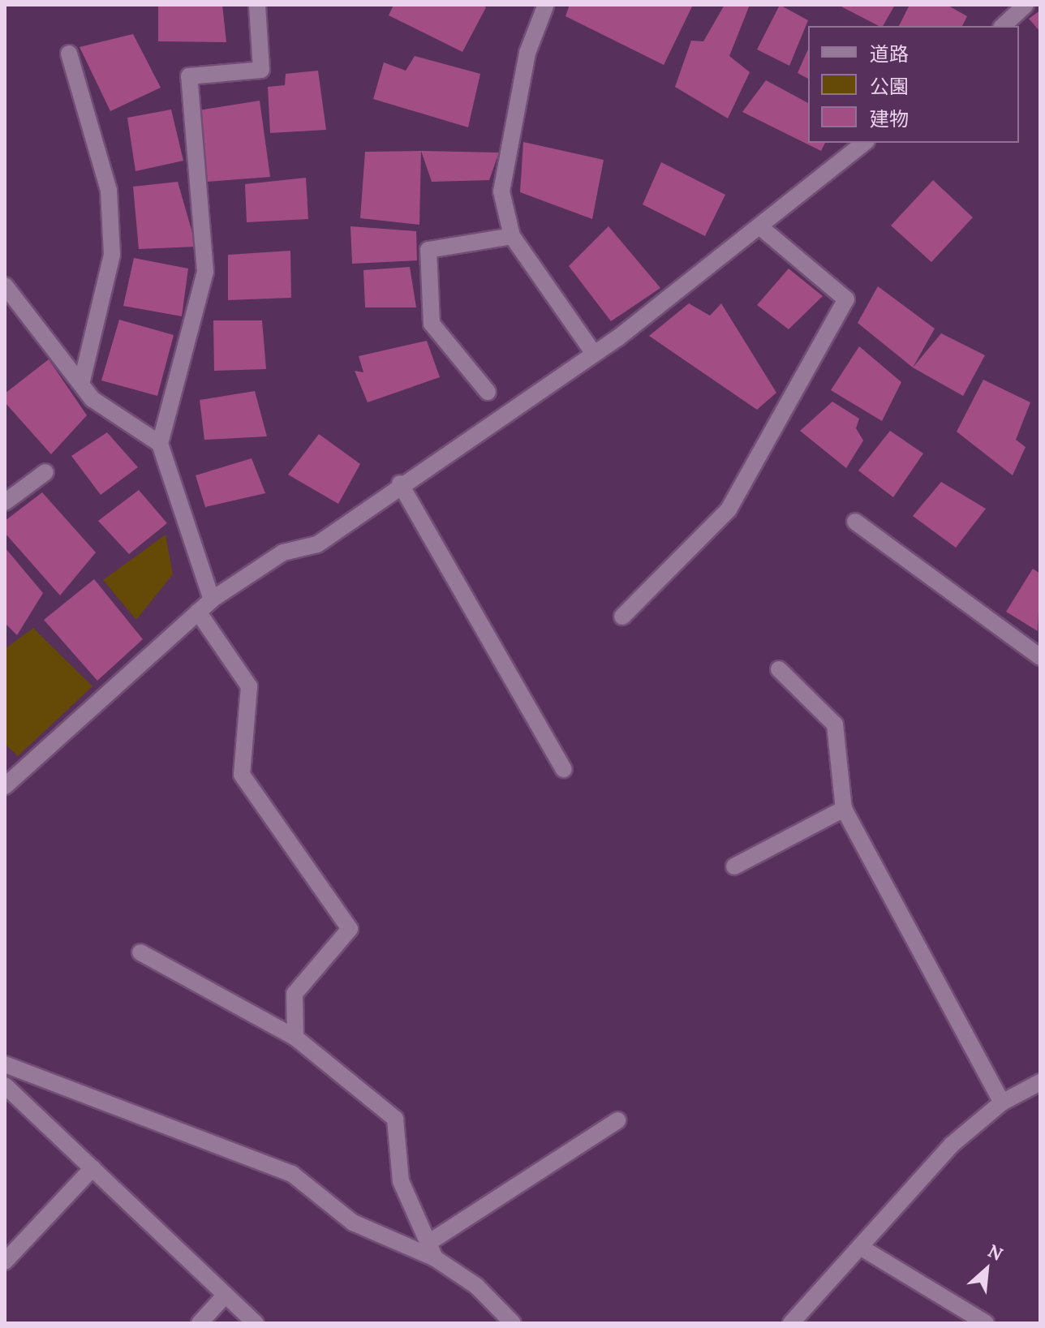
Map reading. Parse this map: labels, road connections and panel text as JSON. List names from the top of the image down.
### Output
{
  "legend": ["道路", "公園", "建物"],
  "north": "top right"
}
